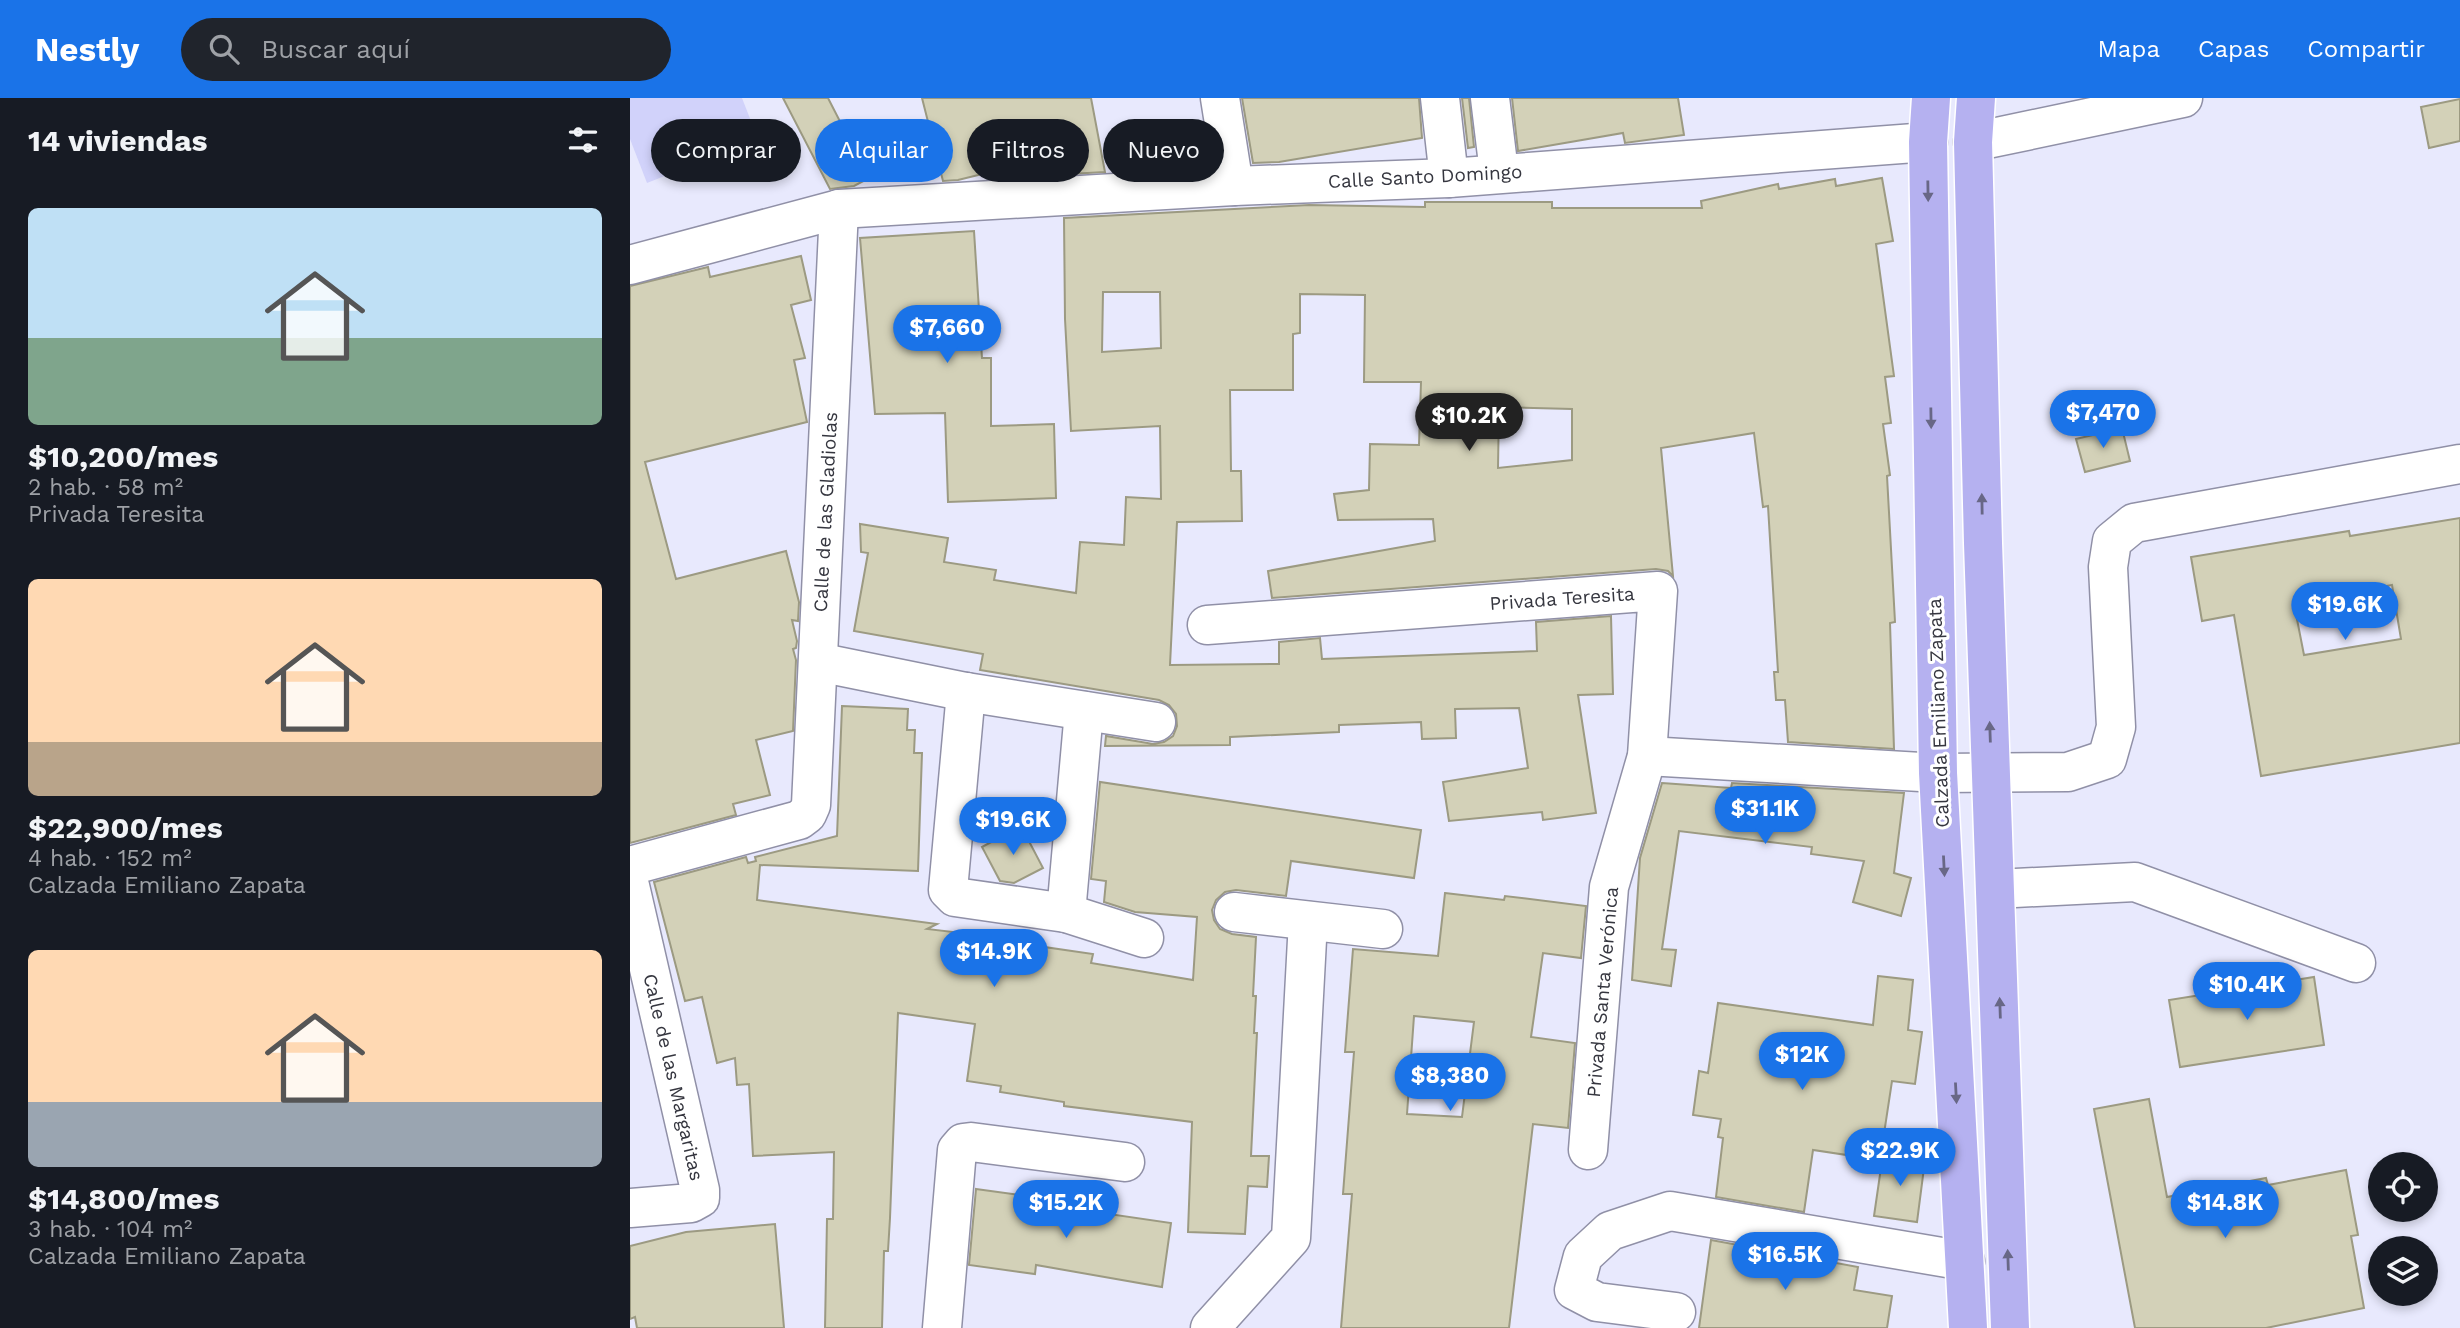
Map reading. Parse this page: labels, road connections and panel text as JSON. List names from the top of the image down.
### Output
{
  "streets": {
    "main road": ["Calzada Emiliano Zapata"],
    "street": [
      "Calle Santo Domingo",
      "Calle de las Gladiolas",
      "Privada Teresita",
      "Privada Santa Verónica",
      "Calle de las Margaritas"
    ]
  },
  "crossings": [
    ["Calle Santo Domingo", "Calle de las Gladiolas"],
    ["Calle Santo Domingo", "Calzada Emiliano Zapata"],
    ["Privada Teresita", "Privada Santa Verónica"]
  ],
  "page": {
    "header": "Nestly",
    "search": "Buscar aquí",
    "nav": ["Mapa", "Capas", "Compartir"],
    "heading": "14 viviendas",
    "chip": [
      "Comprar",
      "Alquilar",
      "Filtros",
      "Nuevo"
    ],
    "list": [
      {
        "name": "$10,200/mes",
        "note": "2 hab. · 58 m² · Privada Teresita"
      },
      {
        "name": "$22,900/mes",
        "note": "4 hab. · 152 m² · Calzada Emiliano Zapata"
      },
      {
        "name": "$14,800/mes",
        "note": "3 hab. · 104 m² · Calzada Emiliano Zapata"
      }
    ],
    "price": [
      "$7,660",
      "$7,470",
      "$10.2K",
      "$19.6K",
      "$31.1K",
      "$19.6K",
      "$14.9K",
      "$10.4K",
      "$12K",
      "$8,380",
      "$22.9K",
      "$15.2K",
      "$14.8K",
      "$16.5K"
    ]
  }
}
